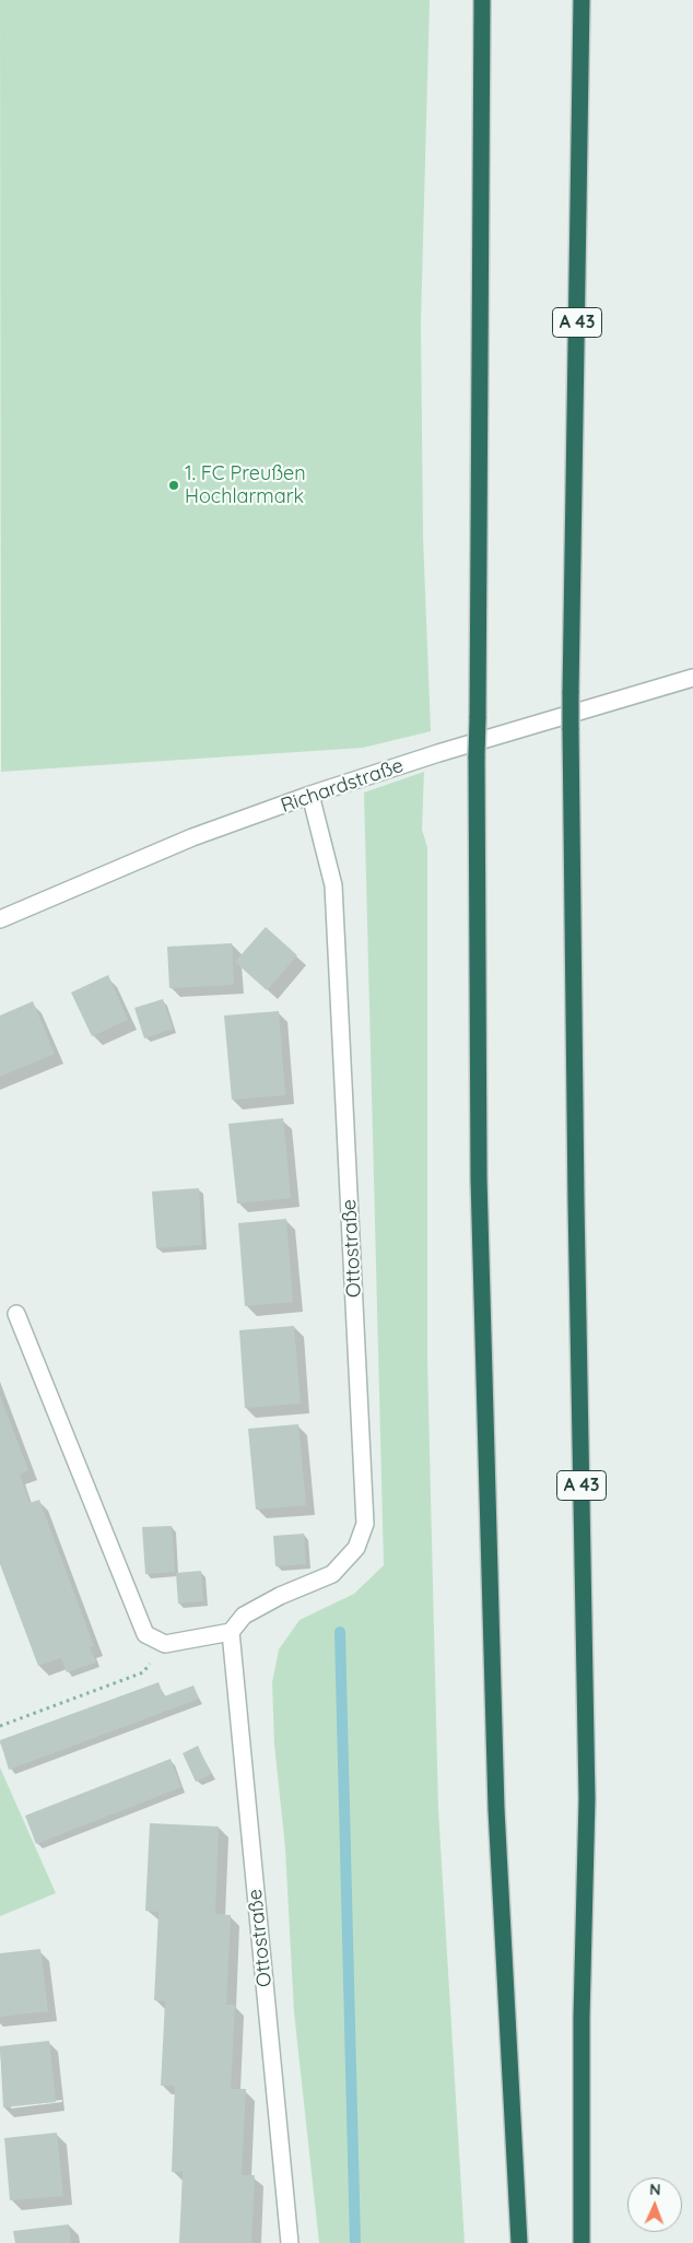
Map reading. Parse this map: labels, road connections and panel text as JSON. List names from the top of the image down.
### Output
{
  "streets": {
    "highway": ["A 43"],
    "street": ["Richardstraße", "Ottostraße"]
  },
  "crossings": [
    ["Richardstraße", "Ottostraße"]
  ],
  "places": ["1. FC Preußen Hochlarmark"],
  "north": "top"
}
